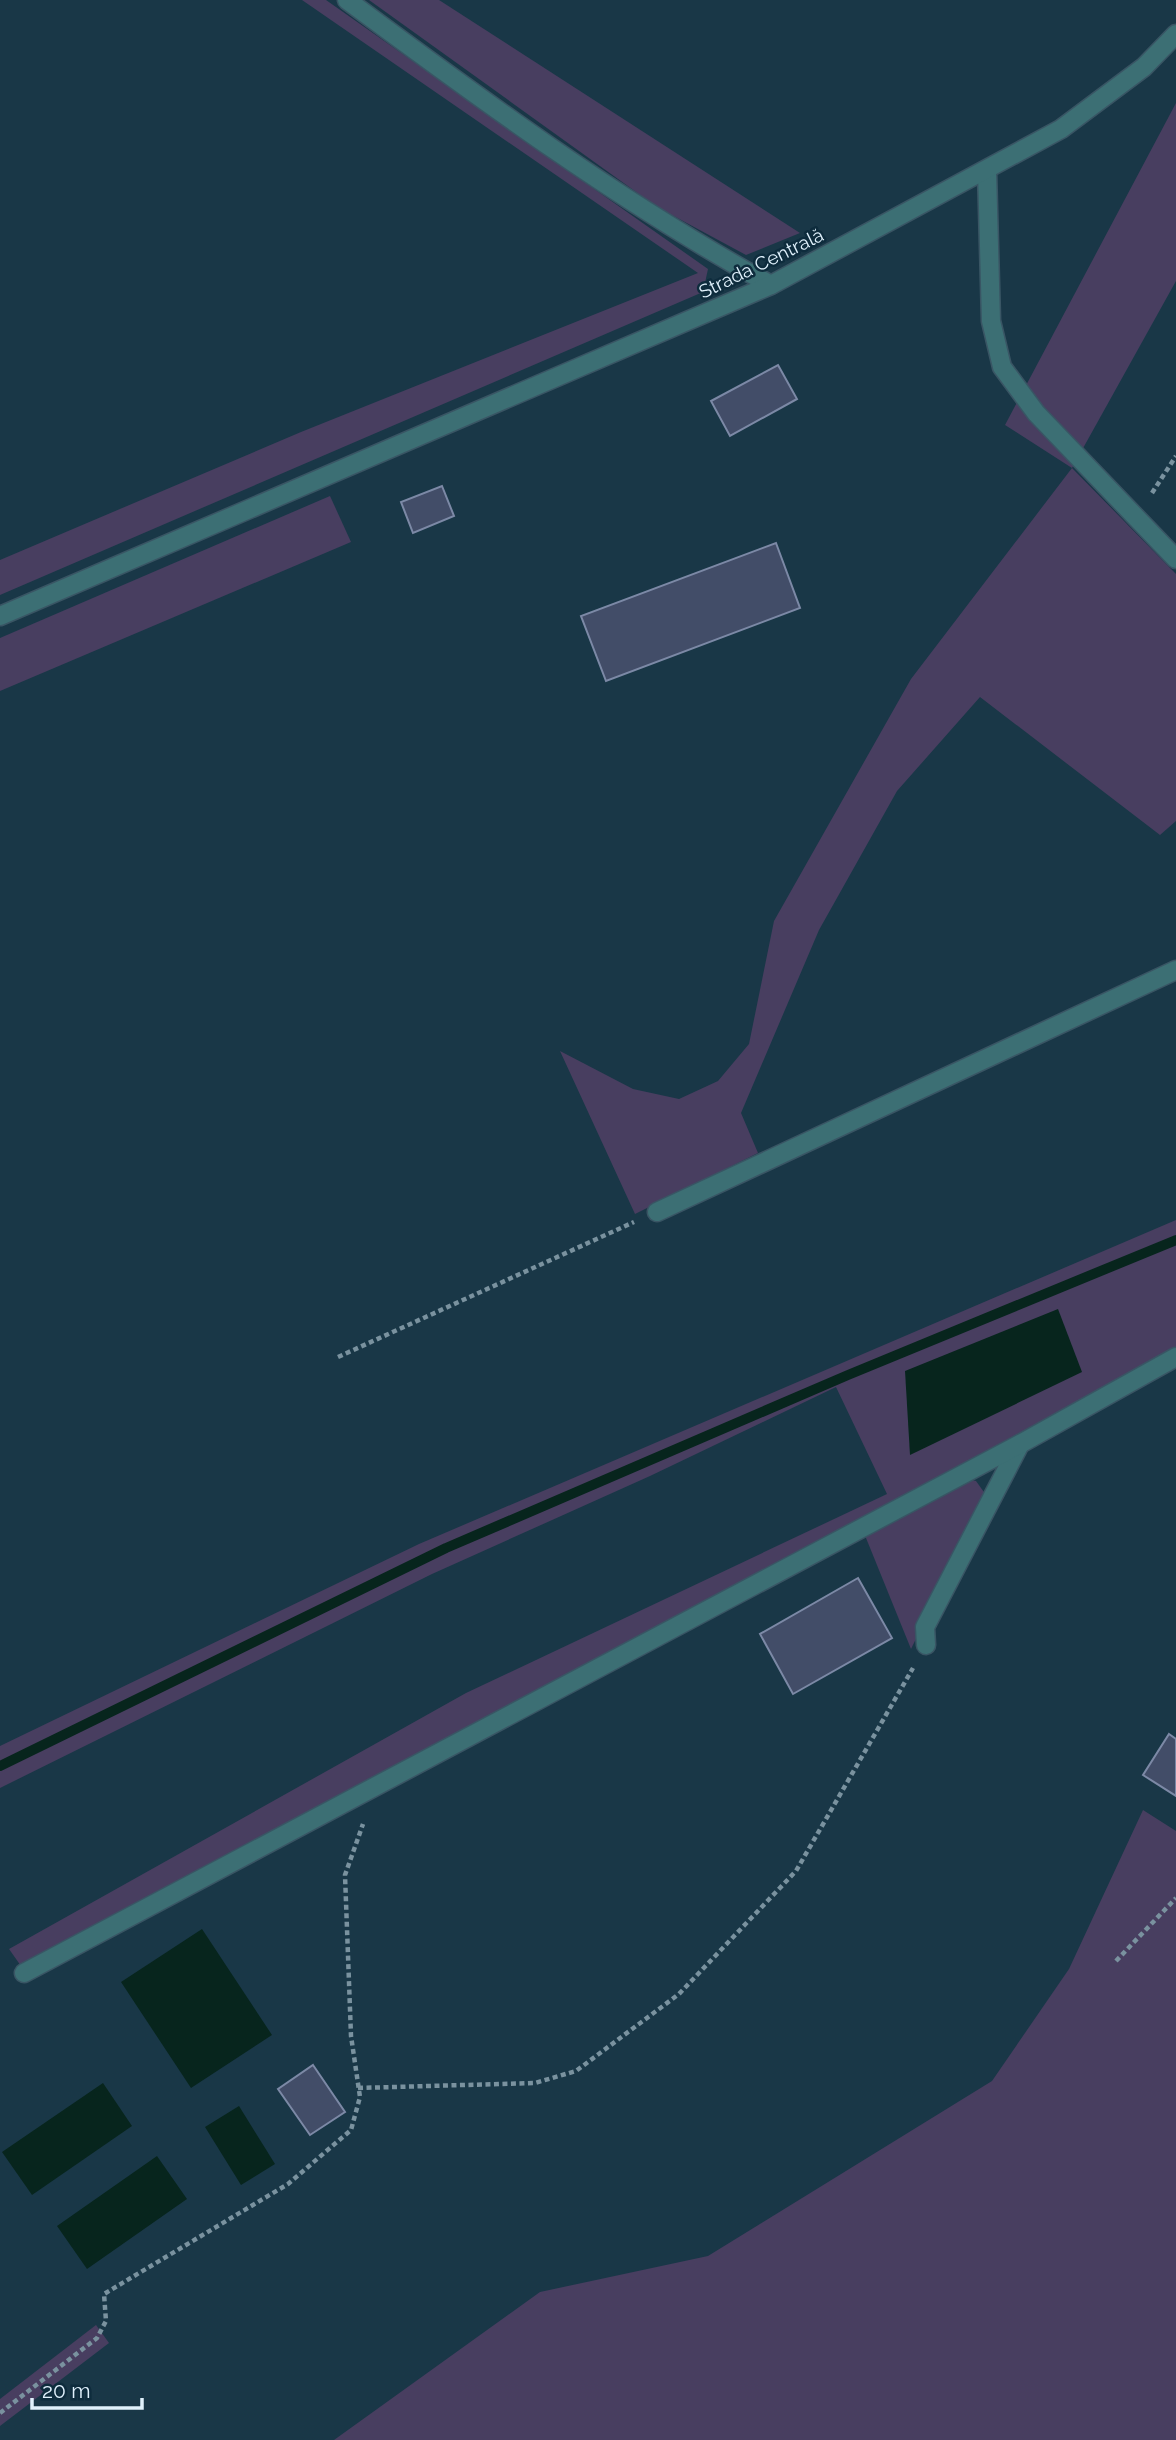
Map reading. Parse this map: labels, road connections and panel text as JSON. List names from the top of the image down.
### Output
{
  "streets": {
    "street": ["Strada Centrală"]
  },
  "scale_bar": "20 m"
}
